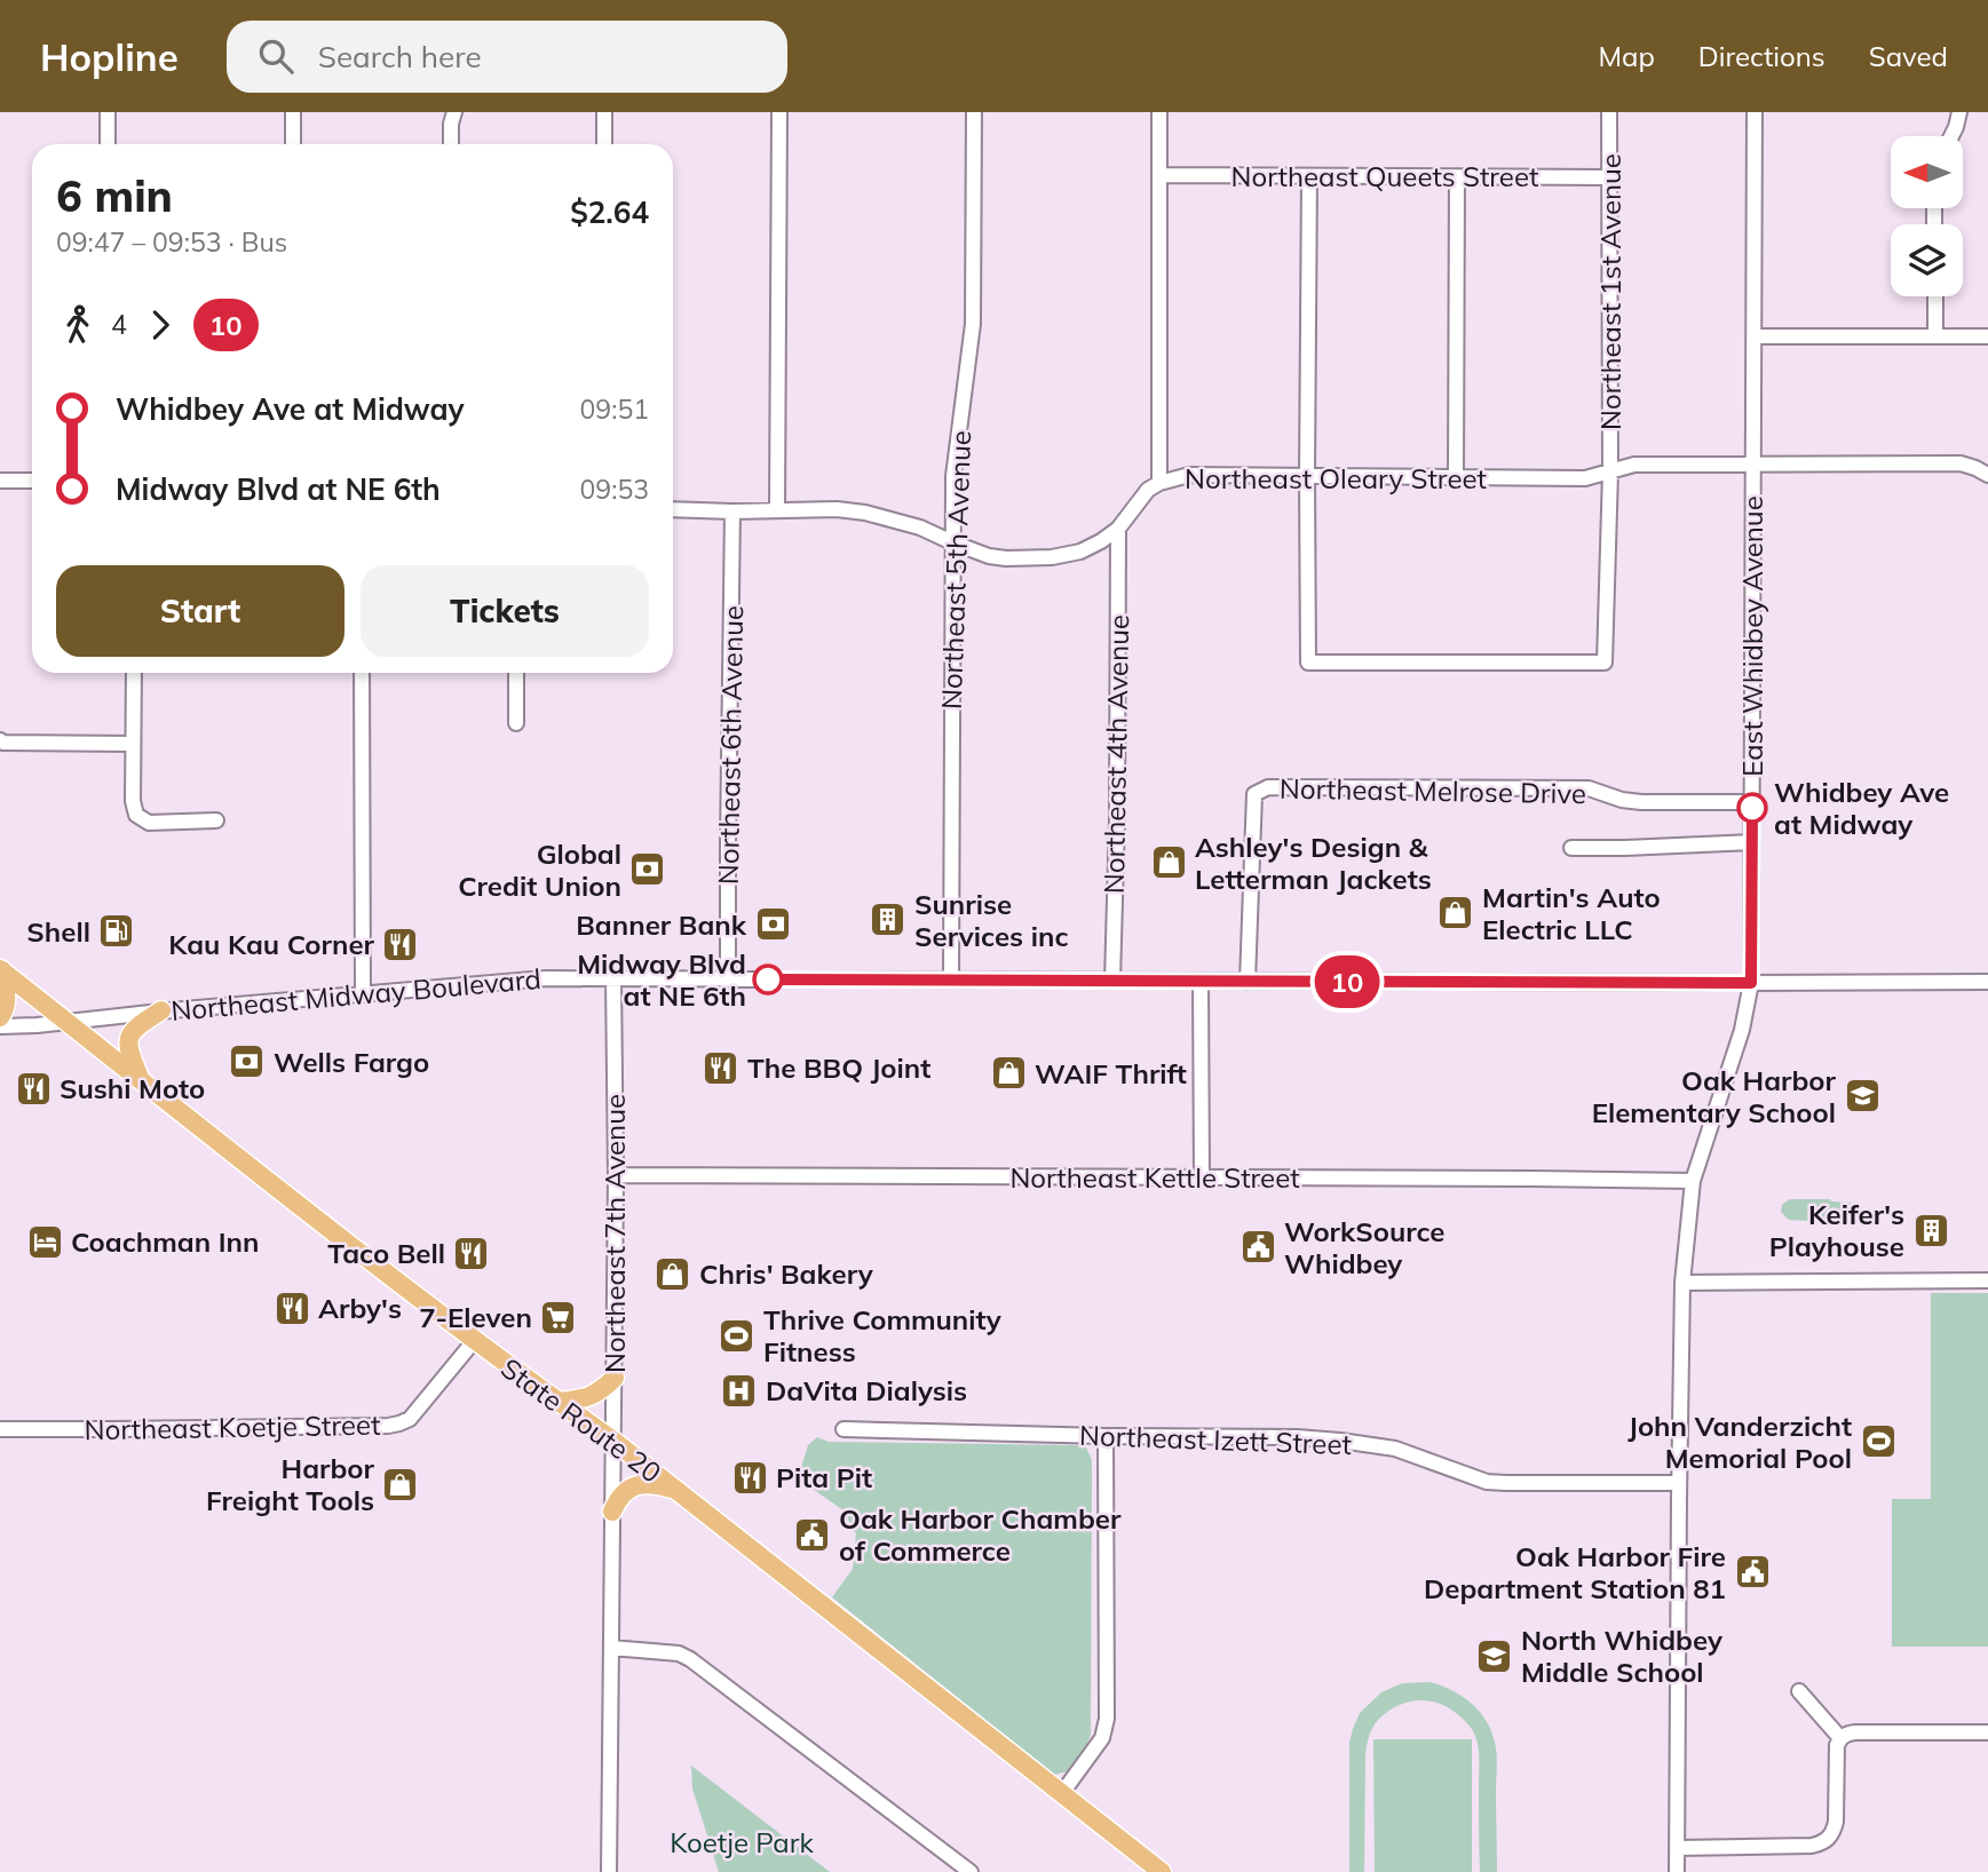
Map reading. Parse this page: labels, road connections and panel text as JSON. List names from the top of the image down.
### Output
{
  "streets": {
    "main road": ["State Route 20"],
    "street": [
      "Northeast Queets Street",
      "Northeast 1st Avenue",
      "Northeast Oleary Street",
      "Northeast 5th Avenue",
      "East Whidbey Avenue",
      "Northeast 6th Avenue",
      "Northeast 4th Avenue",
      "Northeast Melrose Drive",
      "Northeast Midway Boulevard",
      "Northeast Kettle Street",
      "Northeast 7th Avenue",
      "Northeast Koetje Street",
      "Northeast Izett Street"
    ]
  },
  "crossings": [
    ["Northeast Queets Street", "Northeast 1st Avenue"],
    ["Northeast 1st Avenue", "Northeast Oleary Street"],
    ["Northeast Oleary Street", "Northeast 5th Avenue"],
    ["Northeast Oleary Street", "East Whidbey Avenue"],
    ["Northeast Oleary Street", "Northeast 6th Avenue"],
    ["Northeast Oleary Street", "Northeast 4th Avenue"],
    ["Northeast 5th Avenue", "Northeast Midway Boulevard"],
    ["East Whidbey Avenue", "Northeast Melrose Drive"],
    ["East Whidbey Avenue", "Northeast Midway Boulevard"],
    ["East Whidbey Avenue", "Northeast Kettle Street"],
    ["East Whidbey Avenue", "Northeast Izett Street"],
    ["Northeast 6th Avenue", "Northeast Midway Boulevard"],
    ["Northeast 4th Avenue", "Northeast Midway Boulevard"],
    ["Northeast Melrose Drive", "Northeast Midway Boulevard"],
    ["Northeast Midway Boulevard", "Northeast 7th Avenue"],
    ["Northeast Midway Boulevard", "State Route 20"],
    ["Northeast Kettle Street", "Northeast 7th Avenue"],
    ["Northeast 7th Avenue", "State Route 20"],
    ["State Route 20", "Northeast Koetje Street"]
  ],
  "parks": ["Koetje Park"],
  "places": {
    "other": ["Whidbey Ave at Midway", "Midway Blvd at NE 6th"],
    "shop": [
      "Ashley's Design & Letterman Jackets",
      "Martin's Auto Electric LLC",
      "WAIF Thrift",
      "Chris' Bakery",
      "Harbor Freight Tools"
    ],
    "bank": ["Global Credit Union", "Banner Bank", "Wells Fargo"],
    "building": ["Sunrise Services inc", "Keifer's Playhouse"],
    "fuel station": ["Shell"],
    "restaurant": [
      "Kau Kau Corner",
      "The BBQ Joint",
      "Sushi Moto",
      "Taco Bell",
      "Arby's",
      "Pita Pit"
    ],
    "school or university": ["Oak Harbor Elementary School", "North Whidbey Middle School"],
    "hotel": ["Coachman Inn"],
    "public building": ["WorkSource Whidbey", "Oak Harbor Chamber of Commerce", "Oak Harbor Fire Department Station 81"],
    "supermarket": ["7-Eleven"],
    "sports": ["Thrive Community Fitness", "John Vanderzicht Memorial Pool"],
    "hospital": ["DaVita Dialysis"]
  },
  "lines": ["bus line 10"],
  "north": "left",
  "page": {
    "header": "Hopline",
    "search": "Search here",
    "nav": ["Map", "Directions", "Saved"],
    "on_map": "10",
    "heading": ["6 min", "09:47 – 09:53 · Bus", "$2.64"],
    "legs": ["4", "10"],
    "list": [
      {
        "name": "Whidbey Ave at Midway",
        "value": "09:51"
      },
      {
        "name": "Midway Blvd at NE 6th",
        "value": "09:53"
      }
    ],
    "buttons": ["Start", "Tickets"]
  }
}
